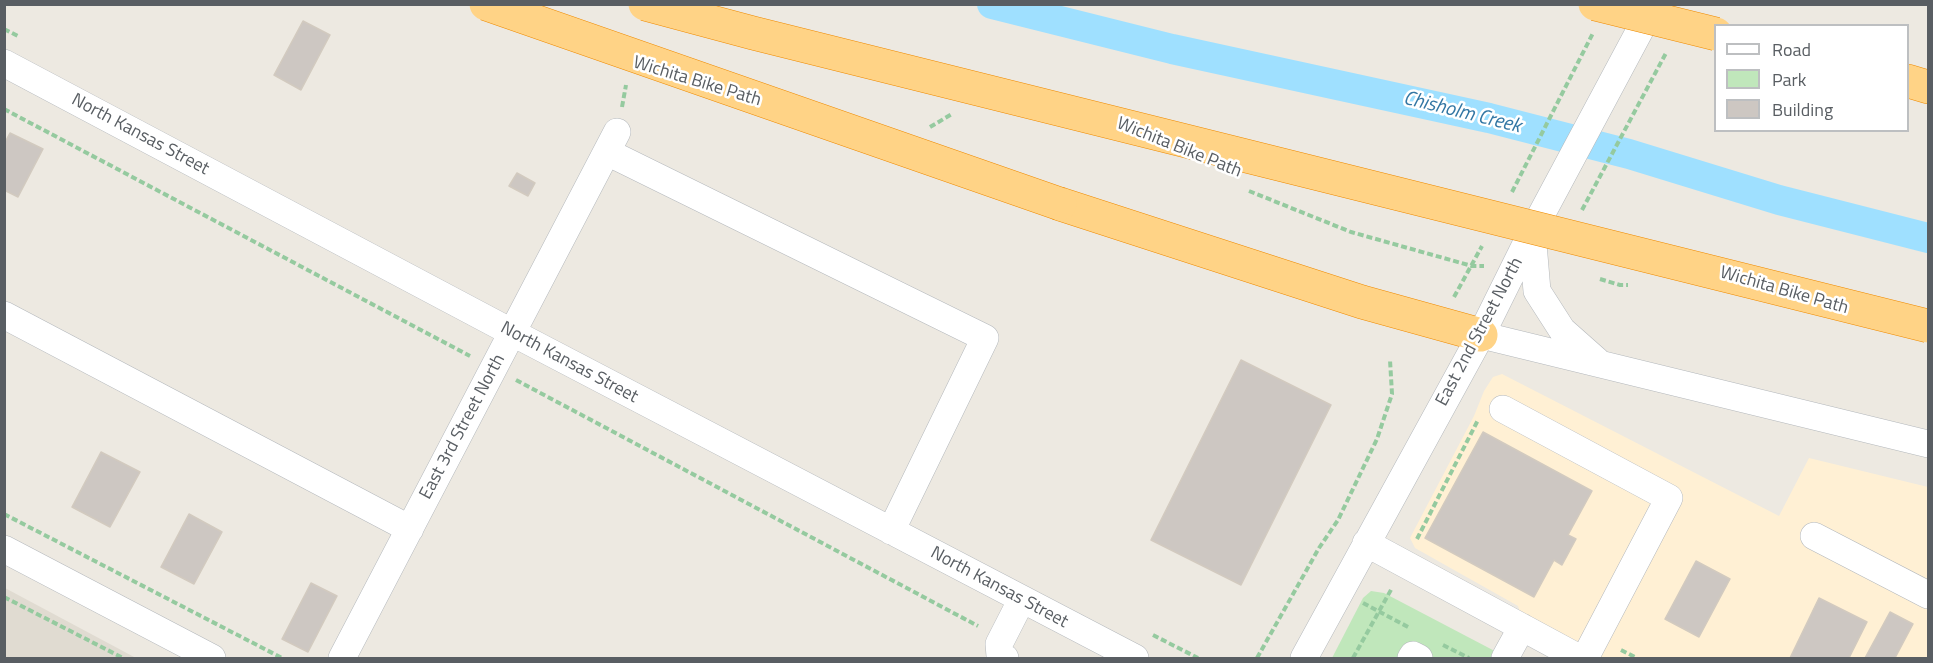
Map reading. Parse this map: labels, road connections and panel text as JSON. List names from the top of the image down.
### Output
{
  "streets": {
    "street": ["North Kansas Street", "East 2nd Street North", "East 3rd Street North"],
    "path": ["Wichita Bike Path"]
  },
  "crossings": [
    ["Wichita Bike Path", "East 2nd Street North"],
    ["North Kansas Street", "East 3rd Street North"]
  ],
  "water": ["Chisholm Creek"],
  "legend": ["Road", "Park", "Building"]
}
